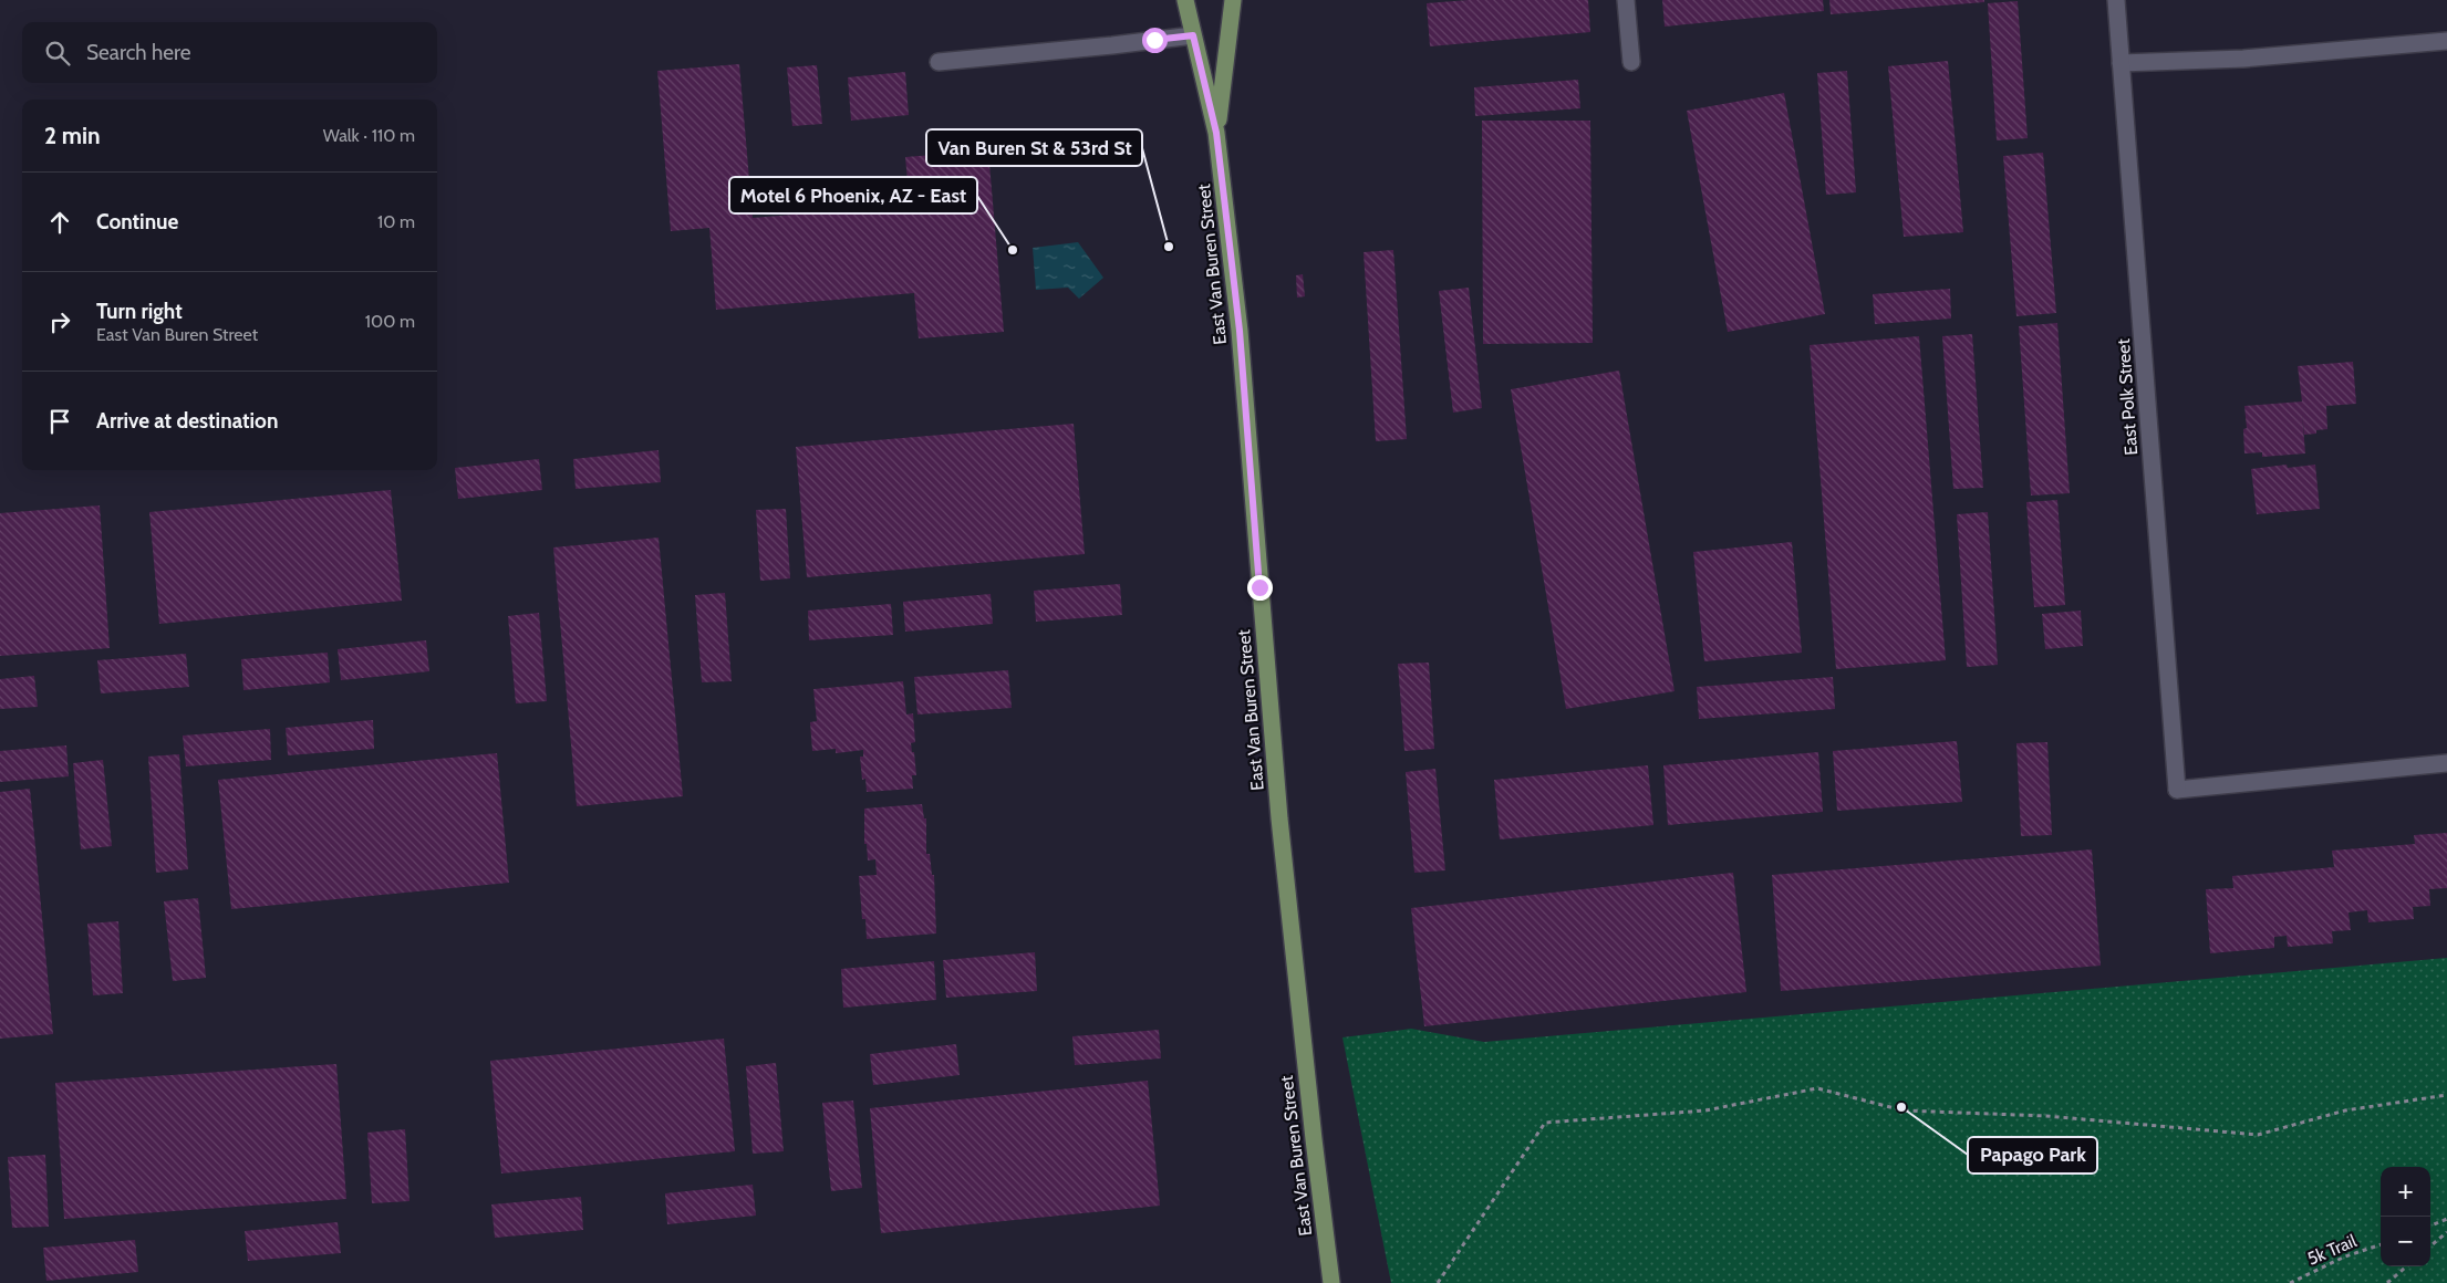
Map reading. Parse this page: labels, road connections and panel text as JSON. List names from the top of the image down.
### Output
{
  "streets": {
    "main road": ["East Van Buren Street"],
    "street": ["East Polk Street"],
    "path": ["5k Trail"]
  },
  "places": ["Van Buren St & 53rd St", "Motel 6 Phoenix, AZ - East", "Papago Park"],
  "page": {
    "search": "Search here",
    "heading": ["2 min", "Walk · 110 m"],
    "list": [
      ["Continue", "10 m"],
      ["Turn right", "East Van Buren Street", "100 m"],
      "Arrive at destination"
    ],
    "map_buttons": ["+", "−"]
  }
}
